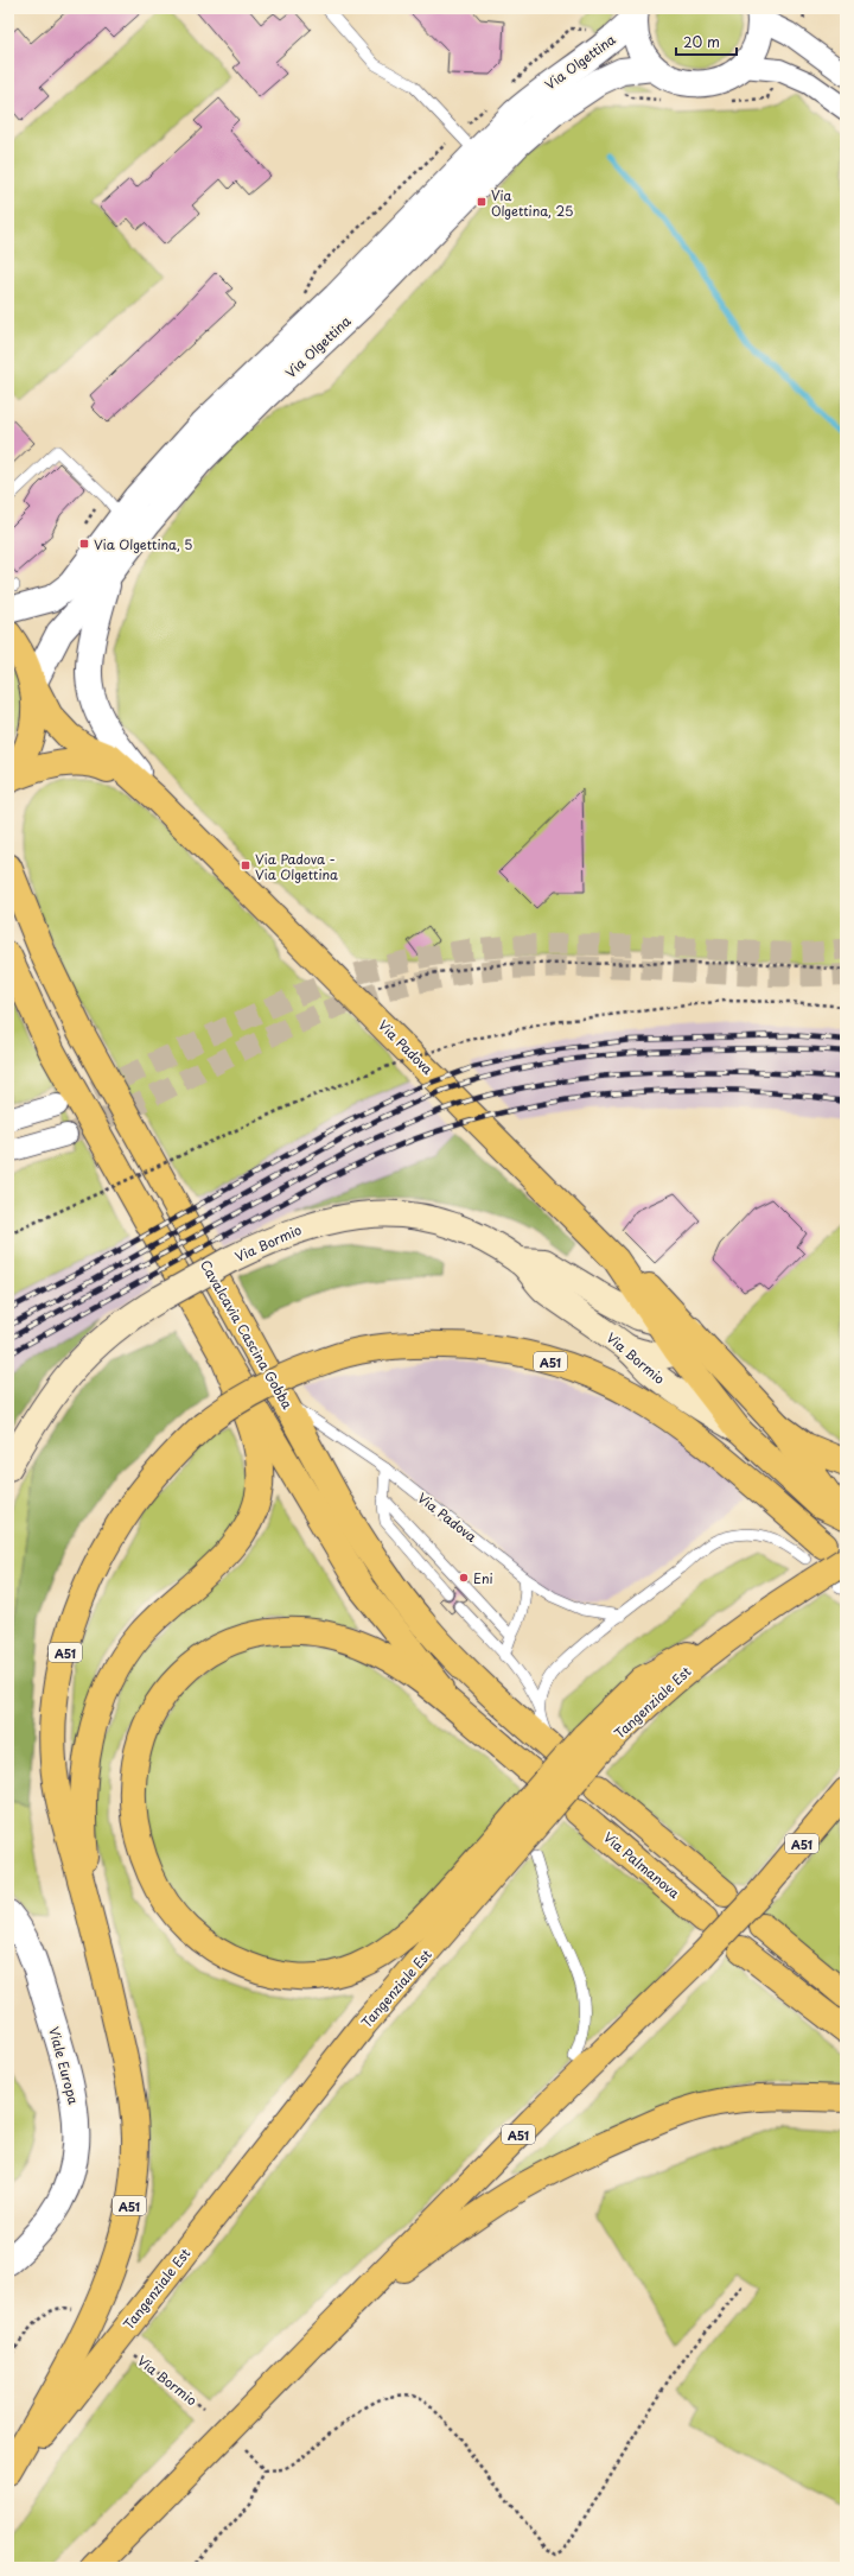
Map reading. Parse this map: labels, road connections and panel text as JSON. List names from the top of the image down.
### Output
{
  "streets": {
    "main road": [
      "Via Padova",
      "Via Bormio",
      "Cavalcavia Cascina Gobba",
      "A51",
      "Tangenziale Est",
      "Via Palmanova"
    ],
    "street": ["Via Olgettina", "Viale Europa"]
  },
  "crossings": [
    ["Via Olgettina", "Via Padova"],
    ["Via Padova", "Via Bormio"],
    ["Via Padova", "Cavalcavia Cascina Gobba"],
    ["A51", "Tangenziale Est"]
  ],
  "places": {
    "transit": ["Via Olgettina, 25", "Via Olgettina, 5", "Via Padova - Via Olgettina"],
    "other": ["Eni"]
  },
  "scale_bar": "20 m"
}
